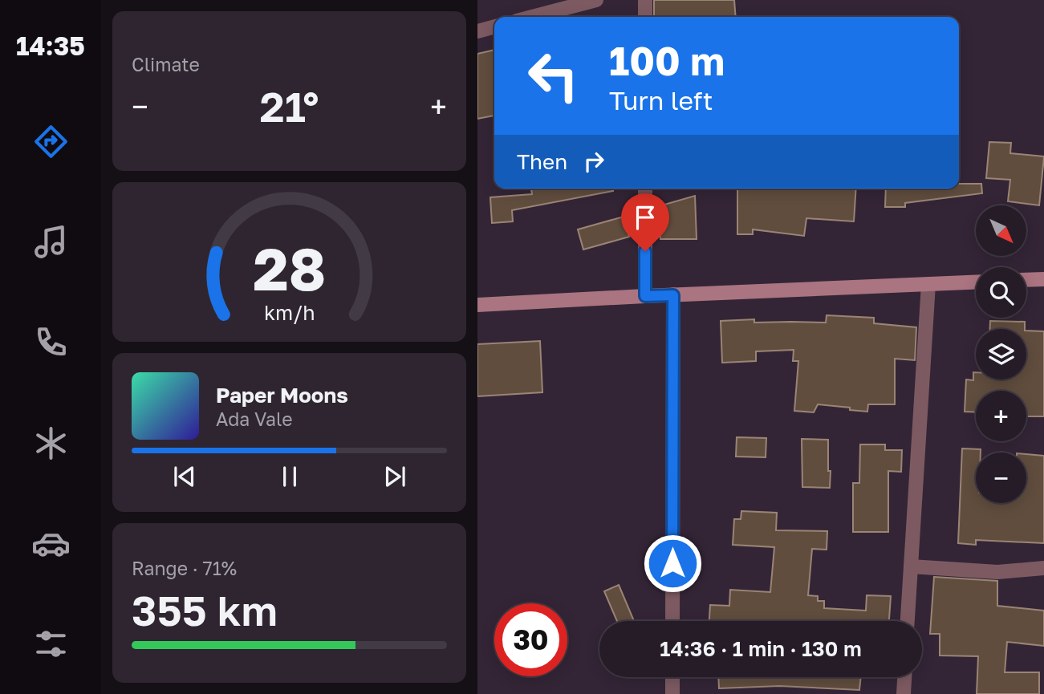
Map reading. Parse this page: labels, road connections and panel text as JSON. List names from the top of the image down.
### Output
{
  "north": "bottom right",
  "page": {
    "tabs": "14:35",
    "tile": [
      "Climate",
      ["Range · 71%", "355 km"]
    ],
    "turn": ["100 m", "Turn left"],
    "heat": ["−", "21°", "+"],
    "then": "Then",
    "map_buttons": ["+", "−"],
    "song": ["Paper Moons", "Ada Vale"],
    "limit": "30",
    "trip": "14:36 · 1 min · 130 m",
    "gauge": ["28", "km/h"]
  }
}
